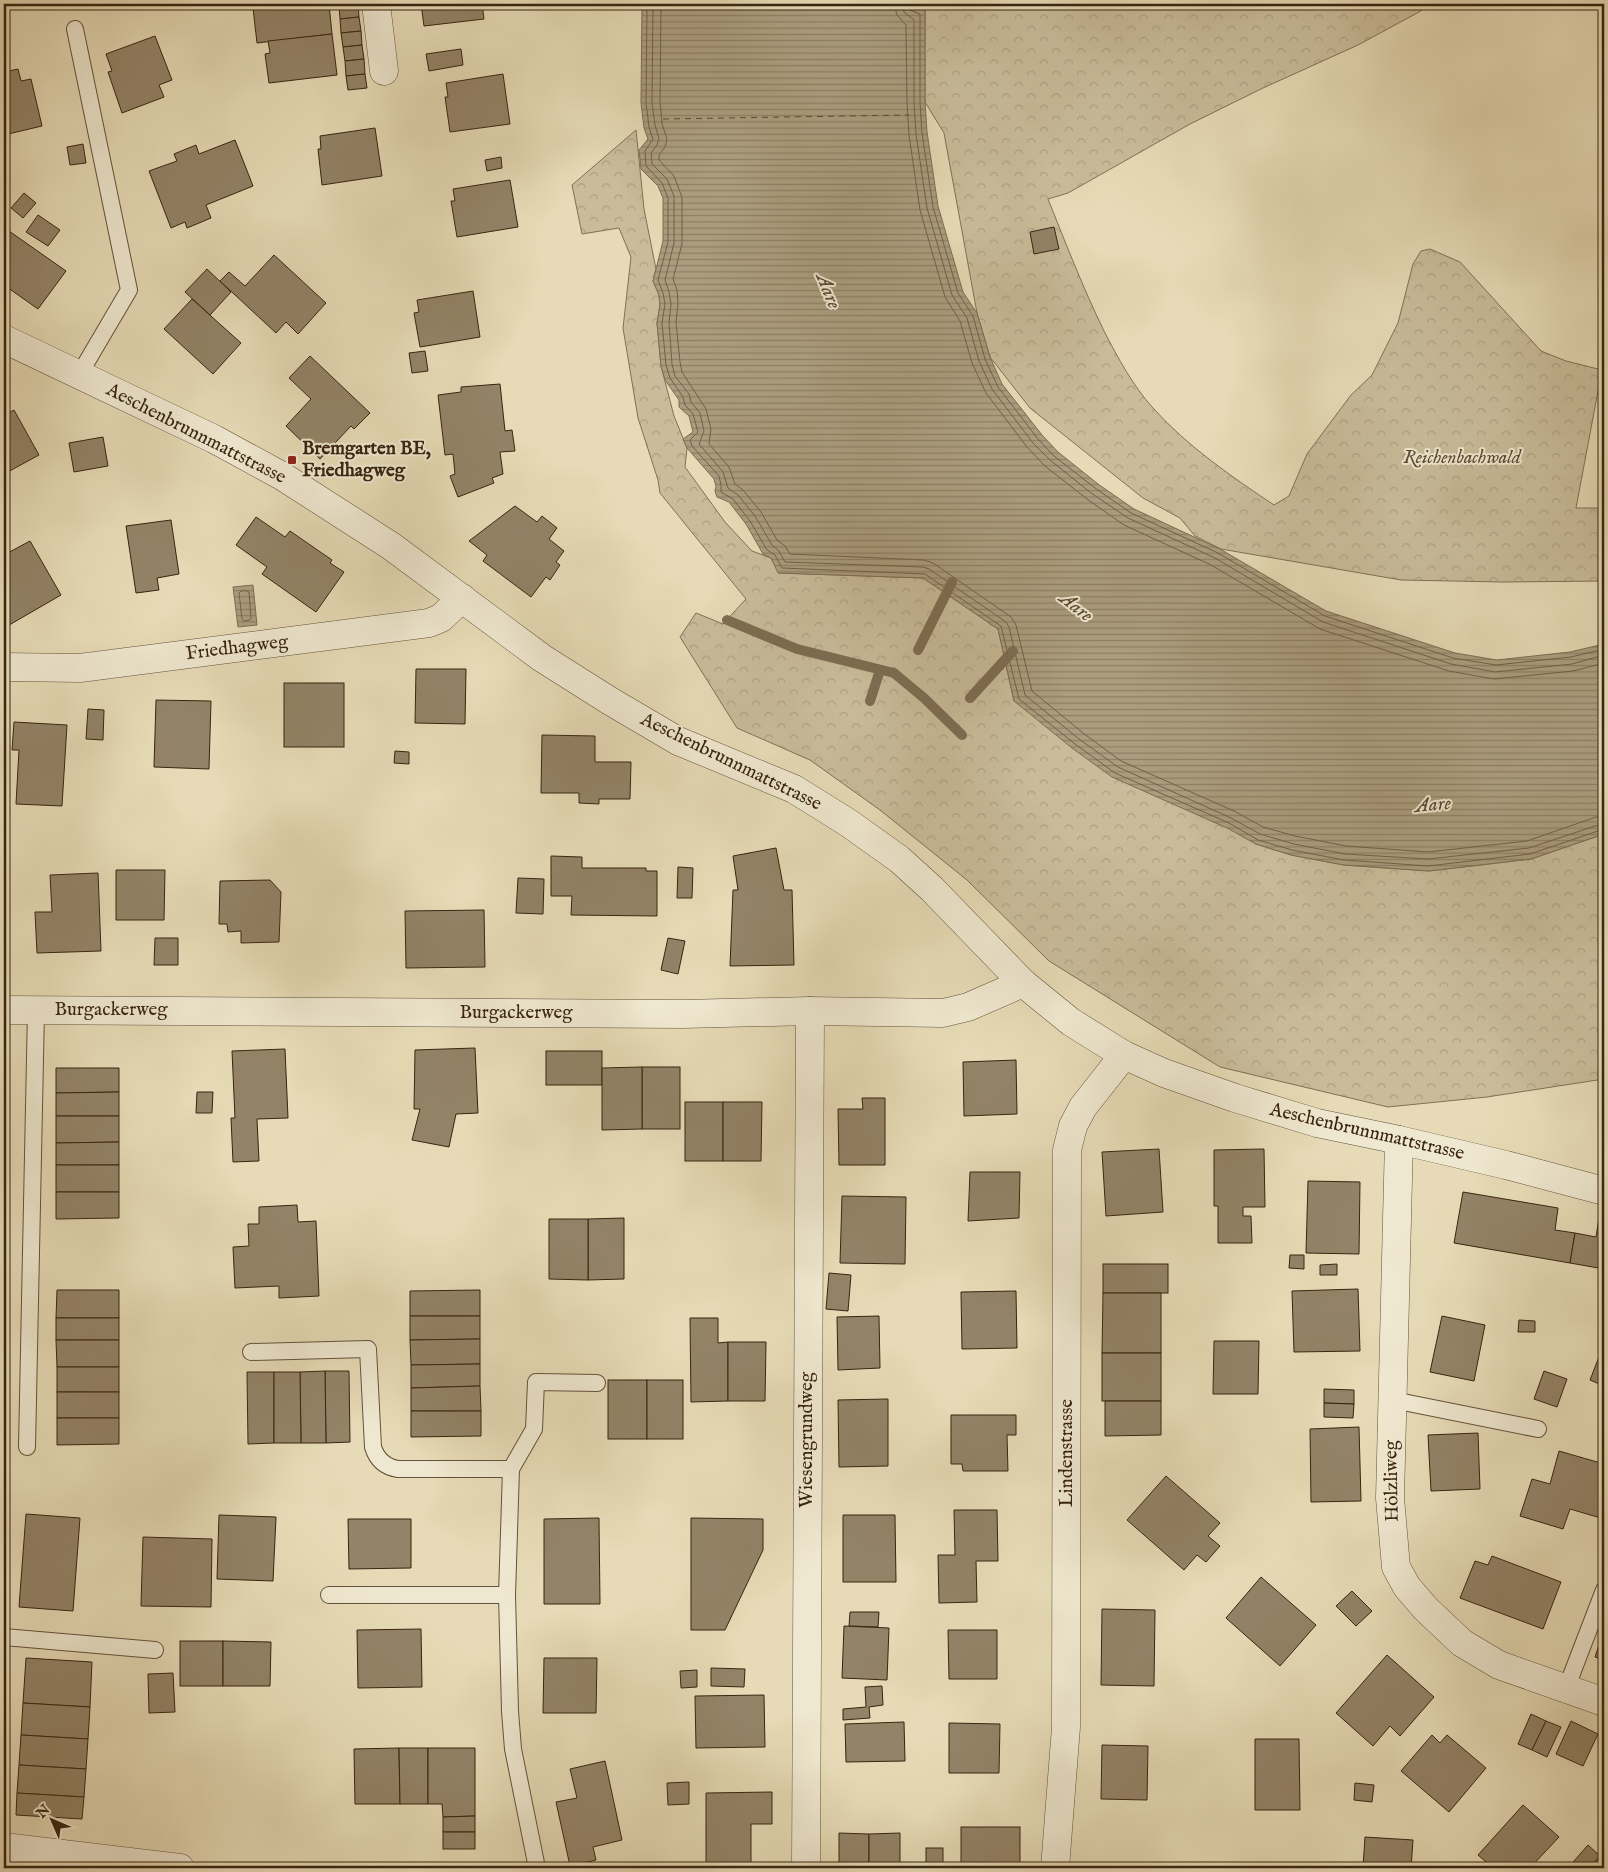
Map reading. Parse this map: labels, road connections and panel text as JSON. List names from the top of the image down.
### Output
{
  "streets": {
    "street": [
      "Aeschenbrunnmattstrasse",
      "Friedhagweg",
      "Burgackerweg",
      "Wiesengrundweg",
      "Lindenstrasse",
      "Hölzliweg"
    ]
  },
  "crossings": [
    ["Aeschenbrunnmattstrasse", "Friedhagweg"],
    ["Aeschenbrunnmattstrasse", "Burgackerweg"],
    ["Aeschenbrunnmattstrasse", "Lindenstrasse"],
    ["Aeschenbrunnmattstrasse", "Hölzliweg"],
    ["Burgackerweg", "Wiesengrundweg"]
  ],
  "water": ["Aare"],
  "parks": ["Reichenbachwald"],
  "places": {
    "transit": ["Bremgarten BE, Friedhagweg"]
  },
  "north": "top left"
}
